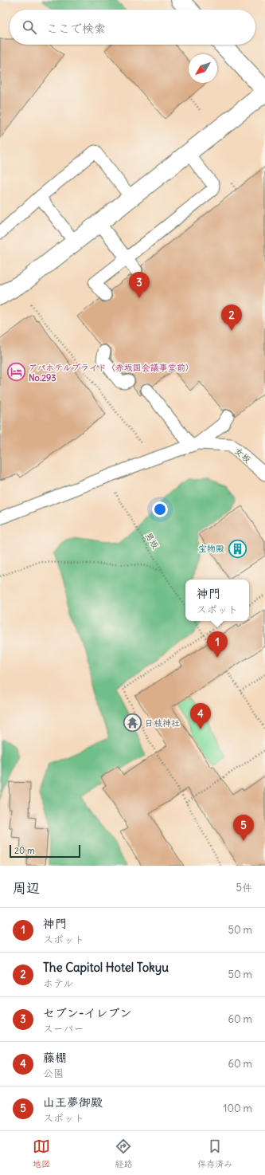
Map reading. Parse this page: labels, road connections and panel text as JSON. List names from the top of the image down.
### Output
{
  "streets": {
    "lane": ["女坂"],
    "path": ["男坂"]
  },
  "places": {
    "hotel": ["アパホテルプライド〈赤坂国会議事堂前〉 No.293"],
    "building": ["宝物殿"],
    "temple": ["日枝神社"]
  },
  "scale_bar": "20 m",
  "north": "bottom left",
  "page": {
    "search": "ここで検索",
    "pins": [
      "3",
      "2",
      "1",
      "4",
      "5"
    ],
    "popup": ["神門", "スポット"],
    "scale": "20 m",
    "heading": ["周辺", "5件"],
    "list": [
      {
        "mark": "1",
        "name": "神門",
        "note": "スポット",
        "value": "50 m"
      },
      {
        "mark": "2",
        "name": "The Capitol Hotel Tokyu",
        "note": "ホテル",
        "value": "50 m"
      },
      {
        "mark": "3",
        "name": "セブン-イレブン",
        "note": "スーパー",
        "value": "60 m"
      },
      {
        "mark": "4",
        "name": "藤棚",
        "note": "公園",
        "value": "60 m"
      },
      {
        "mark": "5",
        "name": "山王夢御殿",
        "note": "スポット",
        "value": "100 m"
      }
    ],
    "nav": ["地図", "経路", "保存済み"]
  }
}
